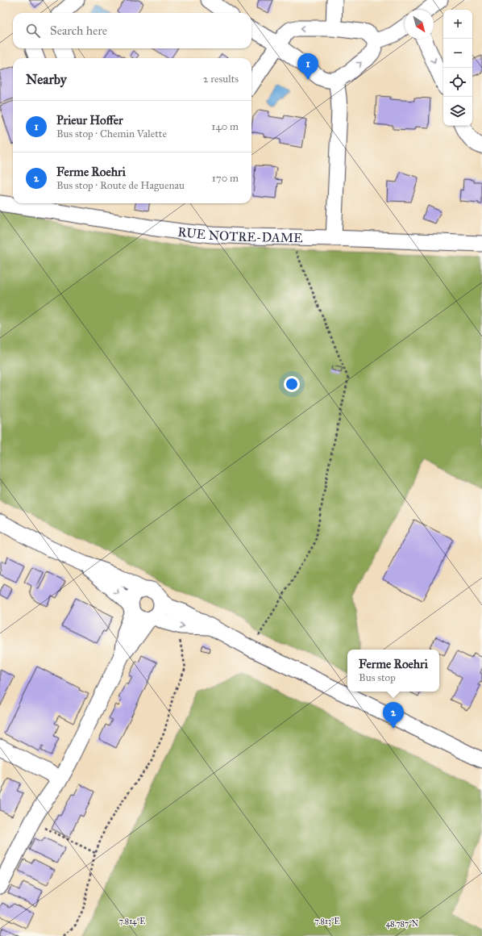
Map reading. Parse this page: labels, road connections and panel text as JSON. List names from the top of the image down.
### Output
{
  "streets": {
    "street": ["RUE NOTRE-DAME"]
  },
  "north": "bottom right",
  "page": {
    "map_buttons": ["+", "−"],
    "search": "Search here",
    "pins": ["1", "2"],
    "heading": ["Nearby", "2 results"],
    "list": [
      {
        "mark": "1",
        "name": "Prieur Hoffer",
        "note": "Bus stop · Chemin Valette",
        "value": "140 m"
      },
      {
        "mark": "2",
        "name": "Ferme Roehri",
        "note": "Bus stop · Route de Haguenau",
        "value": "170 m"
      }
    ],
    "popup": ["Ferme Roehri", "Bus stop"]
  },
  "coordinates": ["7.814°E", "7.813°E", "48.787°N"]
}
